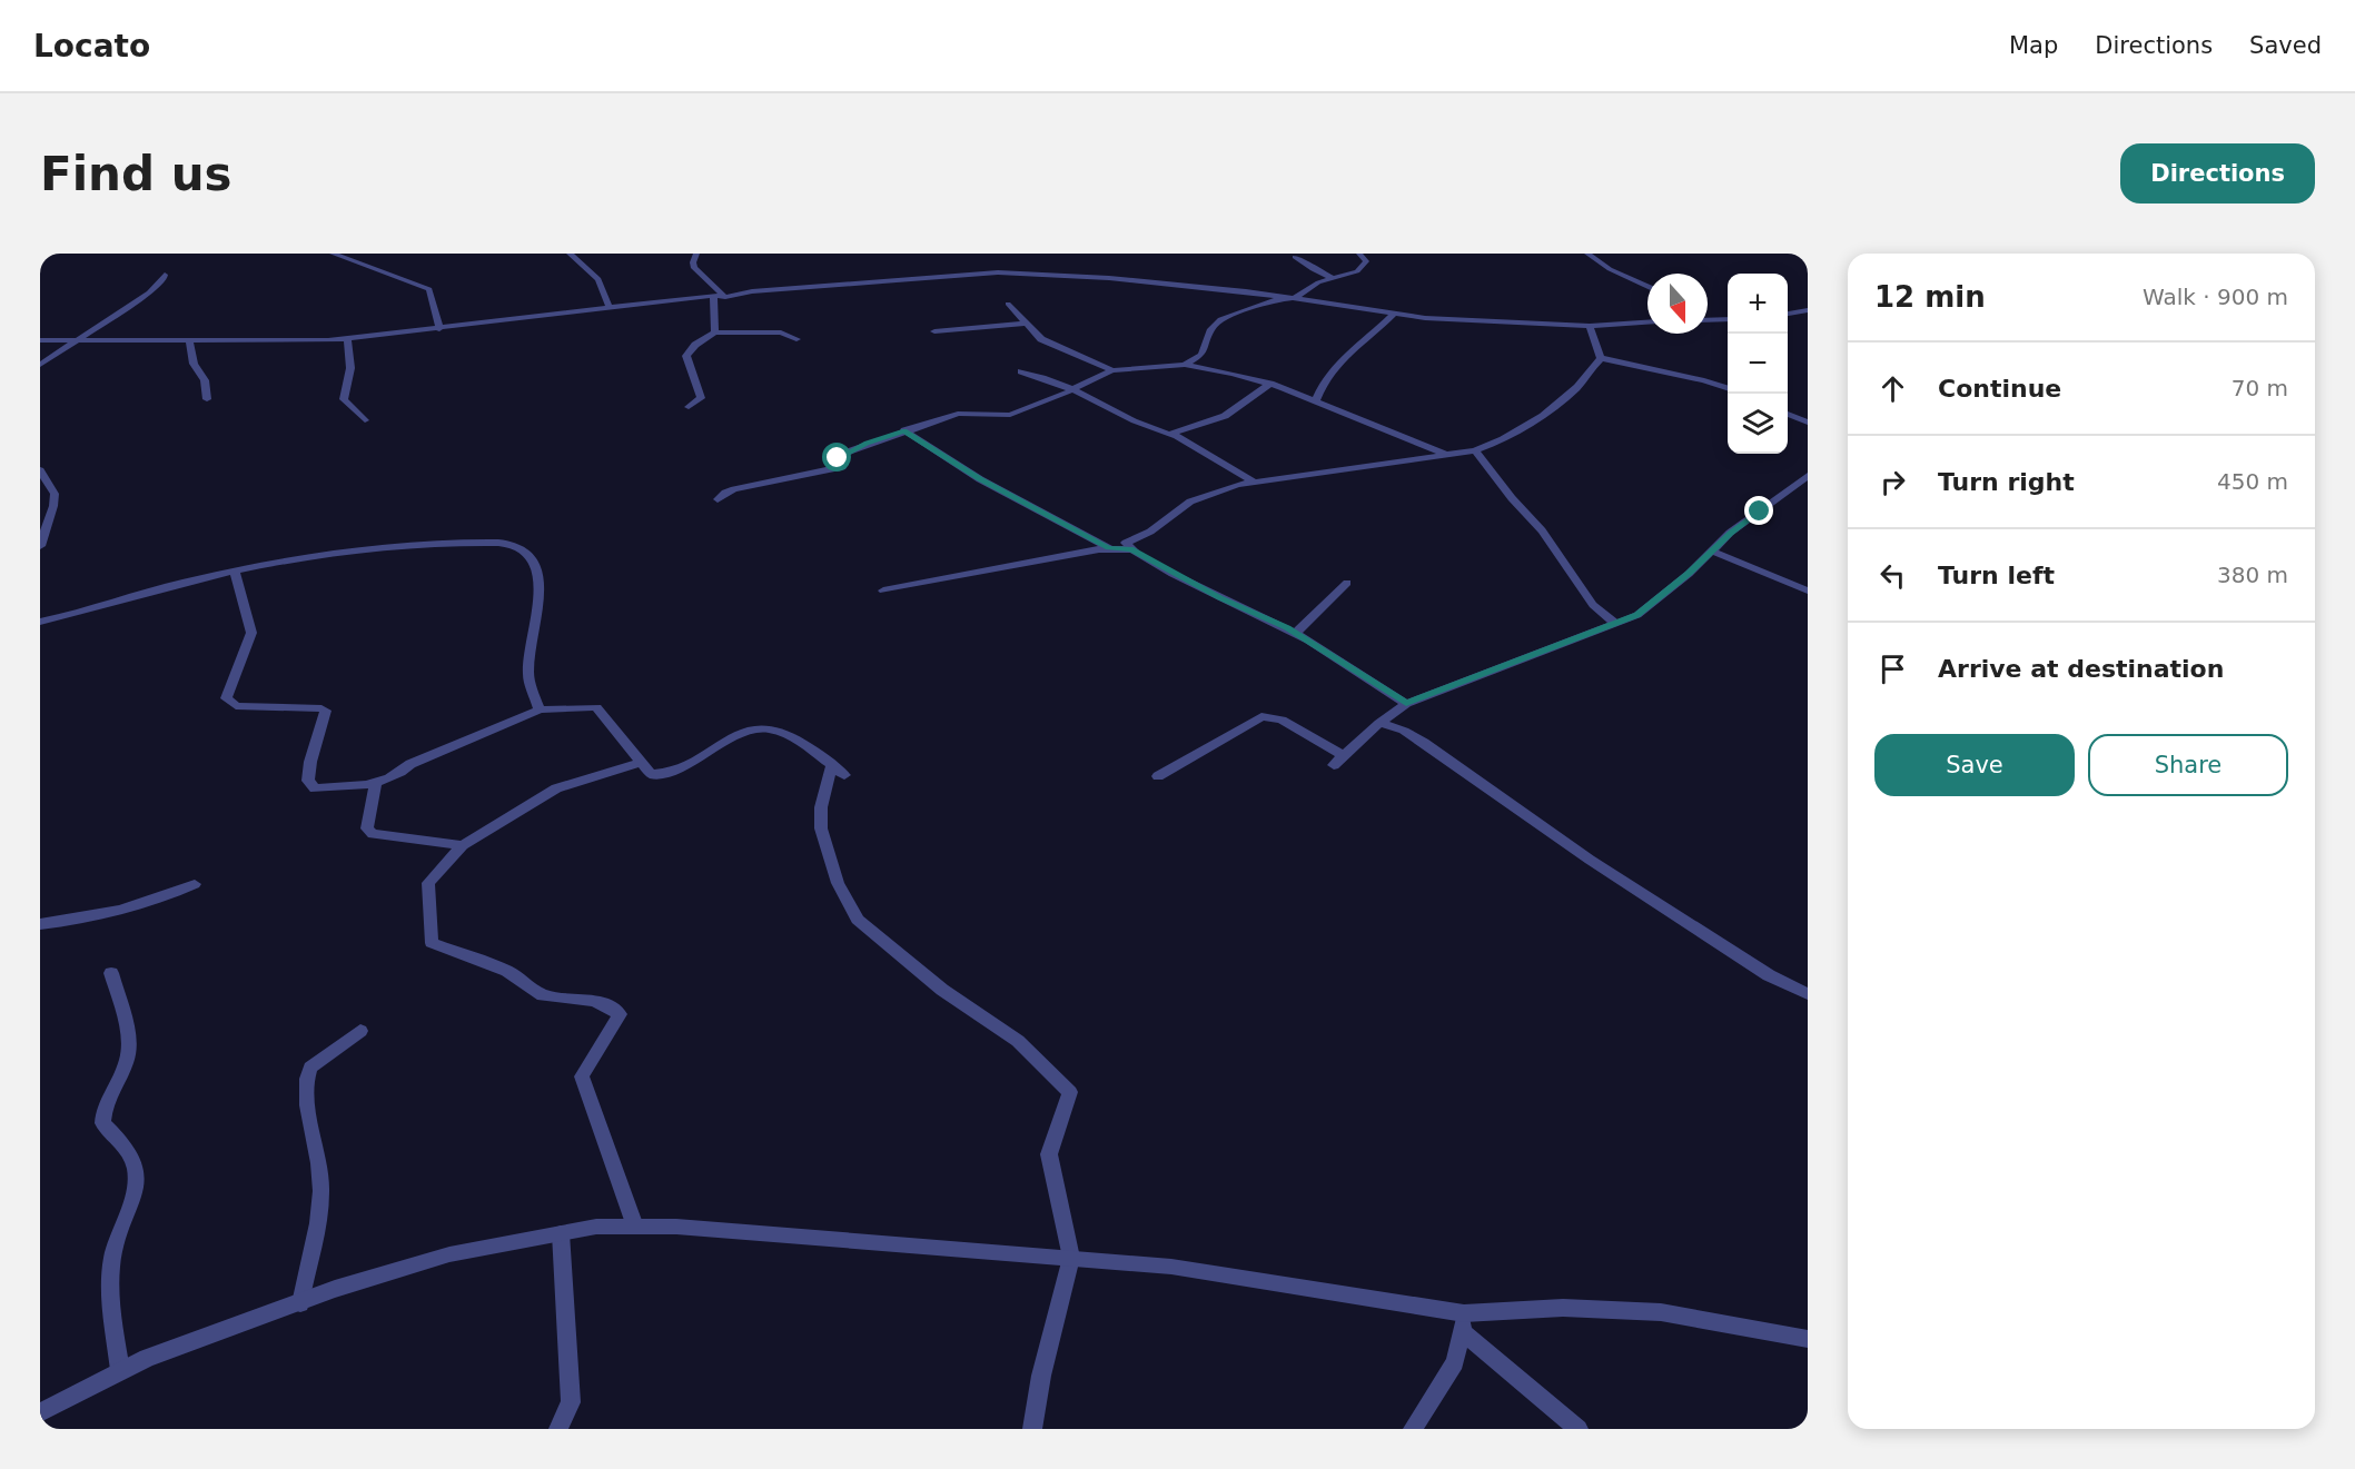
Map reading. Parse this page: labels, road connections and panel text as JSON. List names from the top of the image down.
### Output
{
  "north": "bottom",
  "page": {
    "header": "Locato",
    "nav": ["Map", "Directions", "Saved"],
    "buttons": [
      "Directions",
      ["Save", "Share"]
    ],
    "title": "Find us",
    "heading": ["12 min", "Walk · 900 m"],
    "map_buttons": ["+", "−"],
    "list": [
      ["Continue", "70 m"],
      ["Turn right", "450 m"],
      ["Turn left", "380 m"],
      "Arrive at destination"
    ]
  }
}
